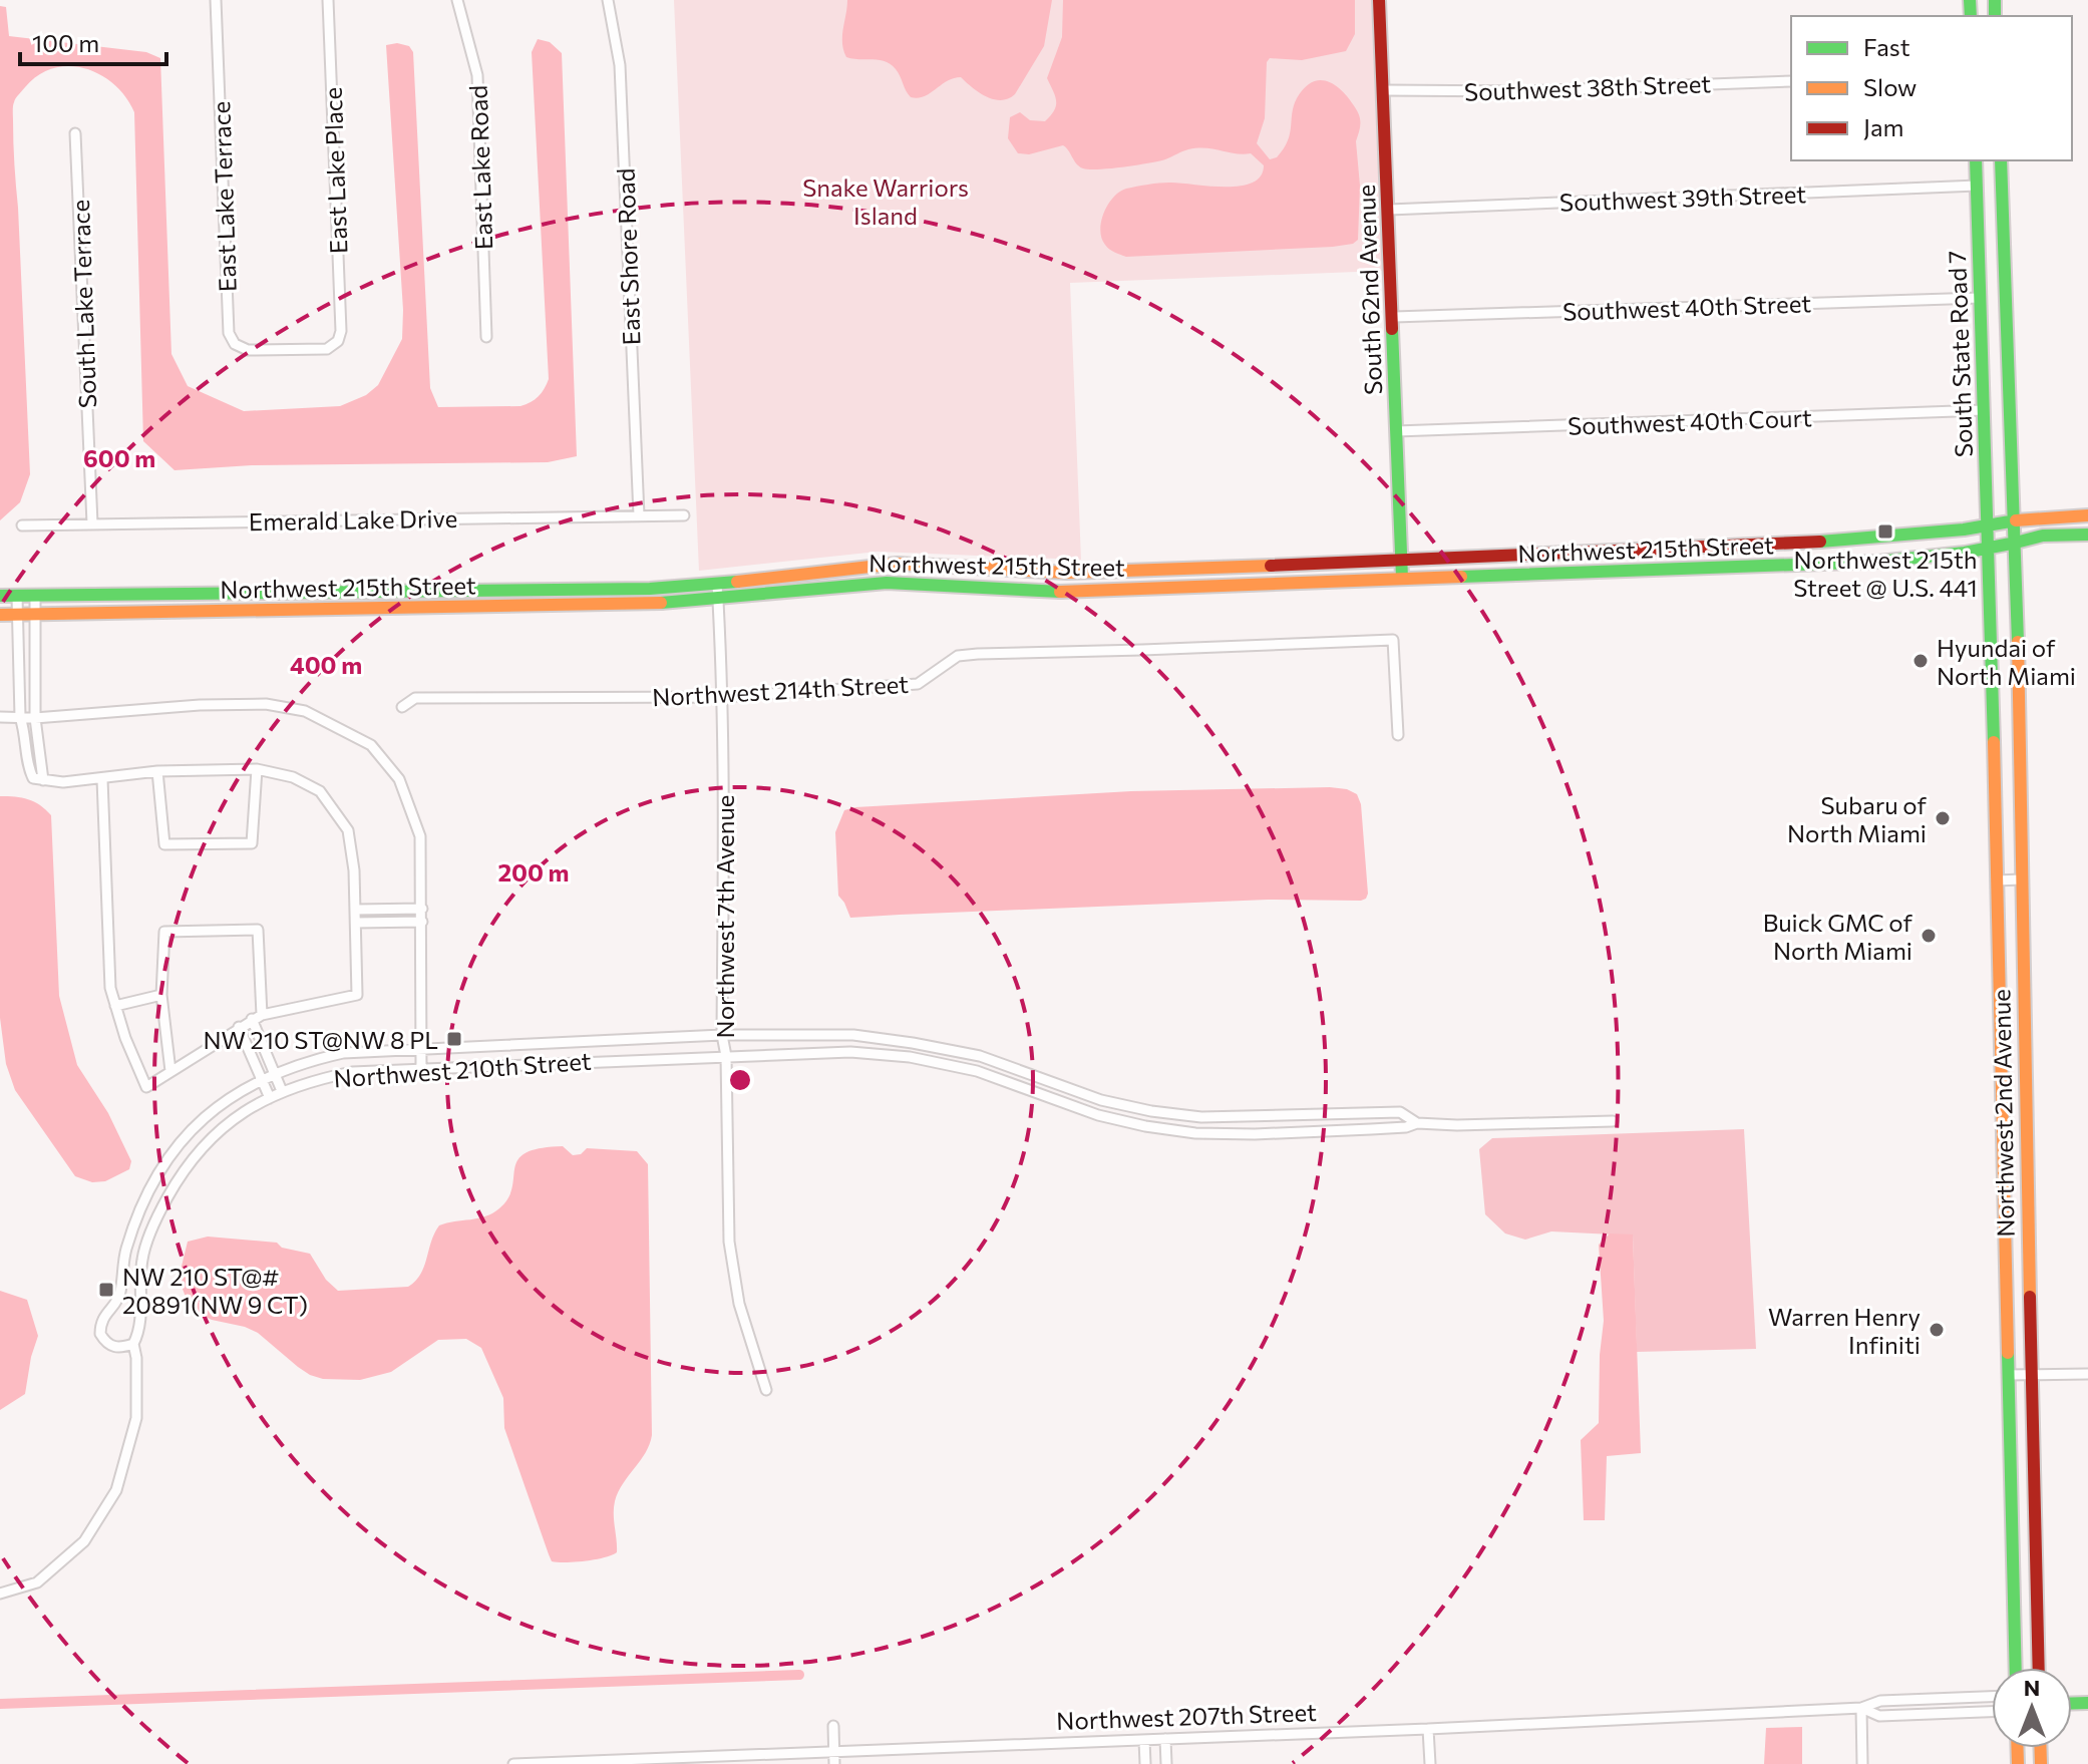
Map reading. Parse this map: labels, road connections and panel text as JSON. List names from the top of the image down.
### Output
{
  "streets": {
    "main road": [
      "South 62nd Avenue",
      "South State Road 7",
      "Northwest 215th Street",
      "Northwest 2nd Avenue"
    ],
    "street": [
      "Southwest 38th Street",
      "East Lake Road",
      "East Lake Place",
      "East Lake Terrace",
      "Southwest 39th Street",
      "East Shore Road",
      "South Lake Terrace",
      "Southwest 40th Street",
      "Southwest 40th Court",
      "Emerald Lake Drive",
      "Northwest 214th Street",
      "Northwest 7th Avenue",
      "Northwest 210th Street",
      "Northwest 207th Street"
    ]
  },
  "crossings": [
    ["Southwest 38th Street", "South 62nd Avenue"],
    ["East Lake Place", "East Lake Terrace"],
    ["Southwest 39th Street", "South 62nd Avenue"],
    ["Southwest 39th Street", "South State Road 7"],
    ["East Shore Road", "Emerald Lake Drive"],
    ["South 62nd Avenue", "Southwest 40th Street"],
    ["South 62nd Avenue", "Southwest 40th Court"],
    ["South 62nd Avenue", "Northwest 215th Street"],
    ["South Lake Terrace", "Emerald Lake Drive"],
    ["Southwest 40th Street", "South State Road 7"],
    ["South State Road 7", "Southwest 40th Court"],
    ["South State Road 7", "Northwest 215th Street"],
    ["South State Road 7", "Northwest 2nd Avenue"],
    ["Northwest 215th Street", "Northwest 7th Avenue"],
    ["Northwest 215th Street", "Northwest 2nd Avenue"],
    ["Northwest 214th Street", "Northwest 7th Avenue"],
    ["Northwest 7th Avenue", "Northwest 210th Street"]
  ],
  "parks": ["Snake Warriors Island"],
  "places": {
    "transit": ["Northwest 215th Street @ U.S. 441", "NW 210 ST@NW 8 PL", "NW 210 ST@# 20891(NW 9 CT)"],
    "other": [
      "Hyundai of North Miami",
      "Subaru of North Miami",
      "Buick GMC of North Miami",
      "Warren Henry Infiniti"
    ]
  },
  "legend": ["Fast", "Slow", "Jam"],
  "scale_bar": "100 m",
  "north": "top",
  "rings": ["600 m", "400 m", "200 m"]
}
